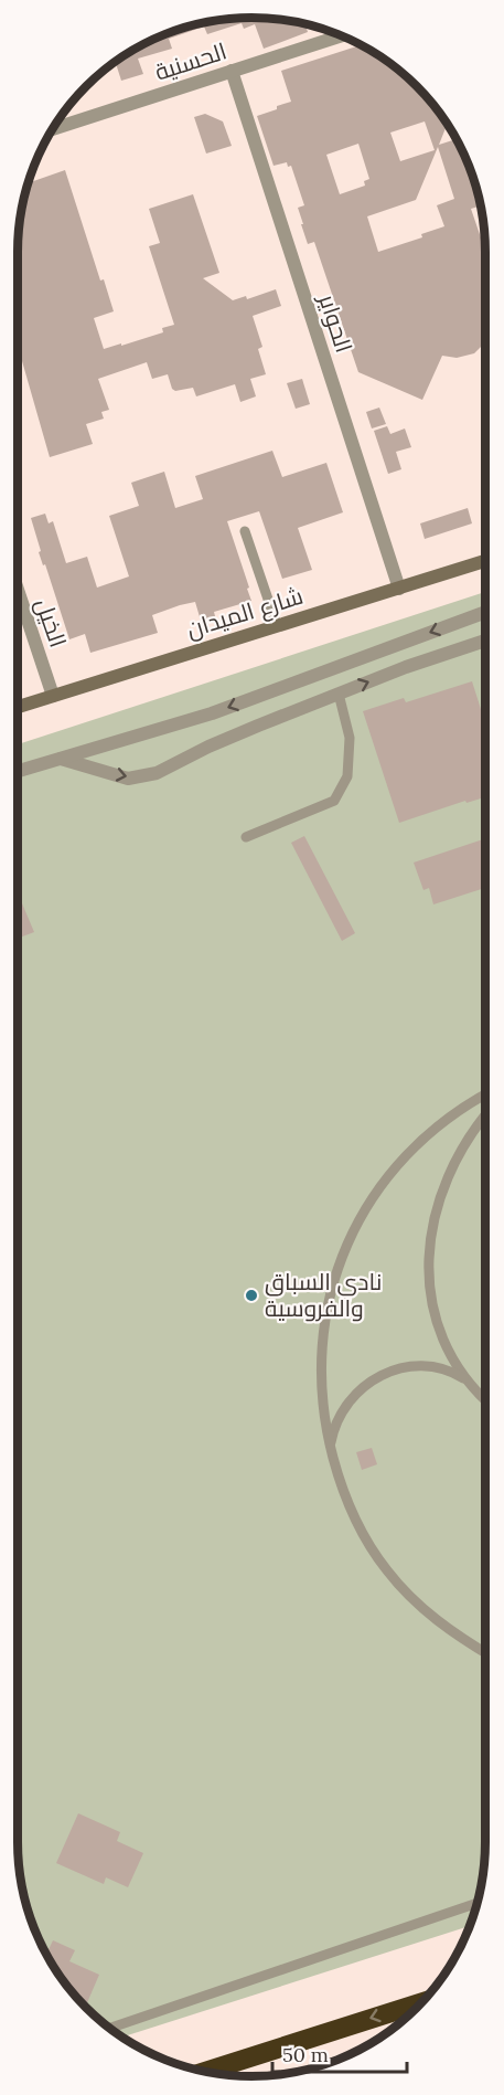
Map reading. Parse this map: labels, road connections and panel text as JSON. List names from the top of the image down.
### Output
{
  "streets": {
    "street": [
      "الحسنية",
      "الحواير",
      "شارع الميدان",
      "الخيل"
    ]
  },
  "crossings": [
    ["الحسنية", "الحواير"],
    ["الحواير", "شارع الميدان"],
    ["شارع الميدان", "الخيل"]
  ],
  "places": ["نادي السباق والفروسية"],
  "scale_bar": "50 m"
}
